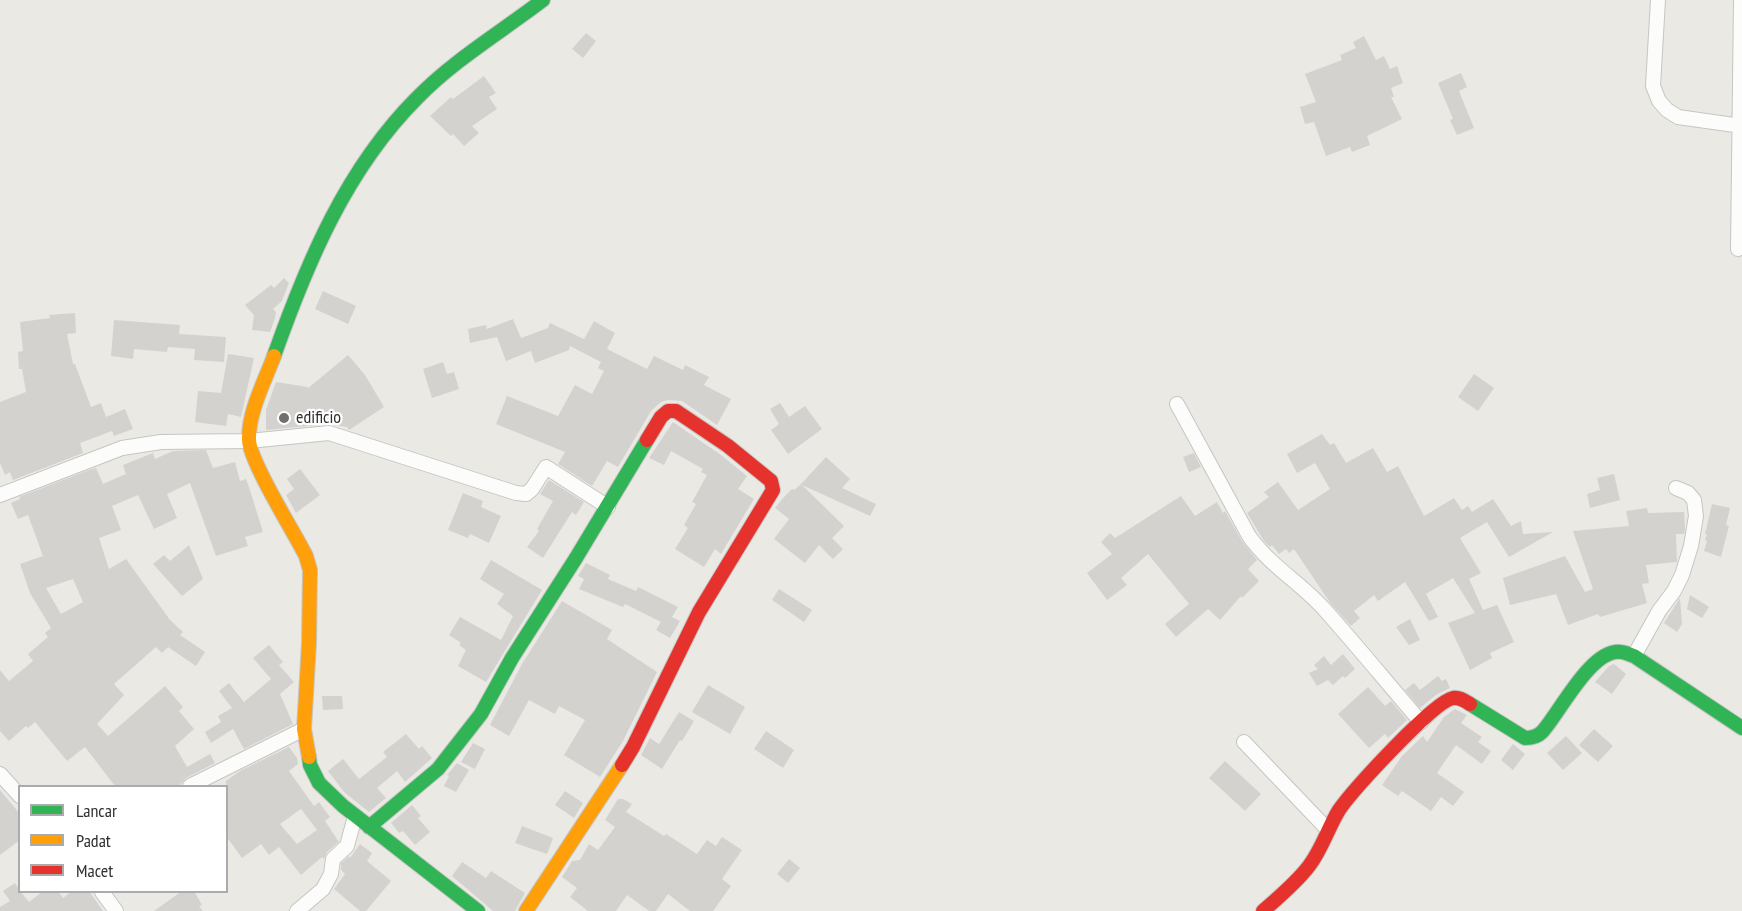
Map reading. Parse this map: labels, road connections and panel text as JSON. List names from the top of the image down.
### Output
{
  "places": ["edificio"],
  "legend": ["Lancar", "Padat", "Macet"]
}
